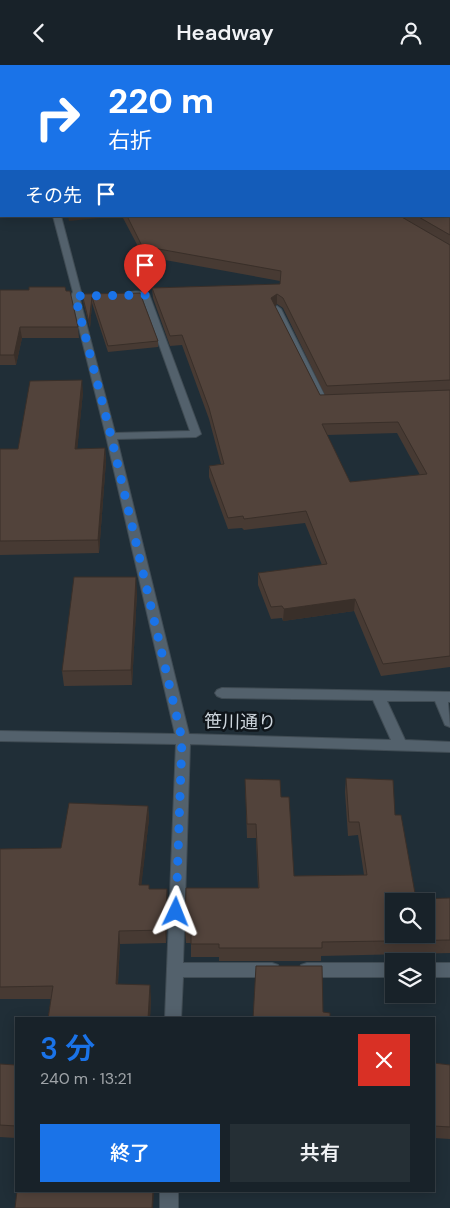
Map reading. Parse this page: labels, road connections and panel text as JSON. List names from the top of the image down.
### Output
{
  "streets": {
    "street": ["笹川通り"]
  },
  "page": {
    "header": "Headway",
    "turn": ["220 m", "右折"],
    "then": "その先",
    "heading": ["3 分", "240 m · 13:21"],
    "buttons": ["終了", "共有"]
  }
}
